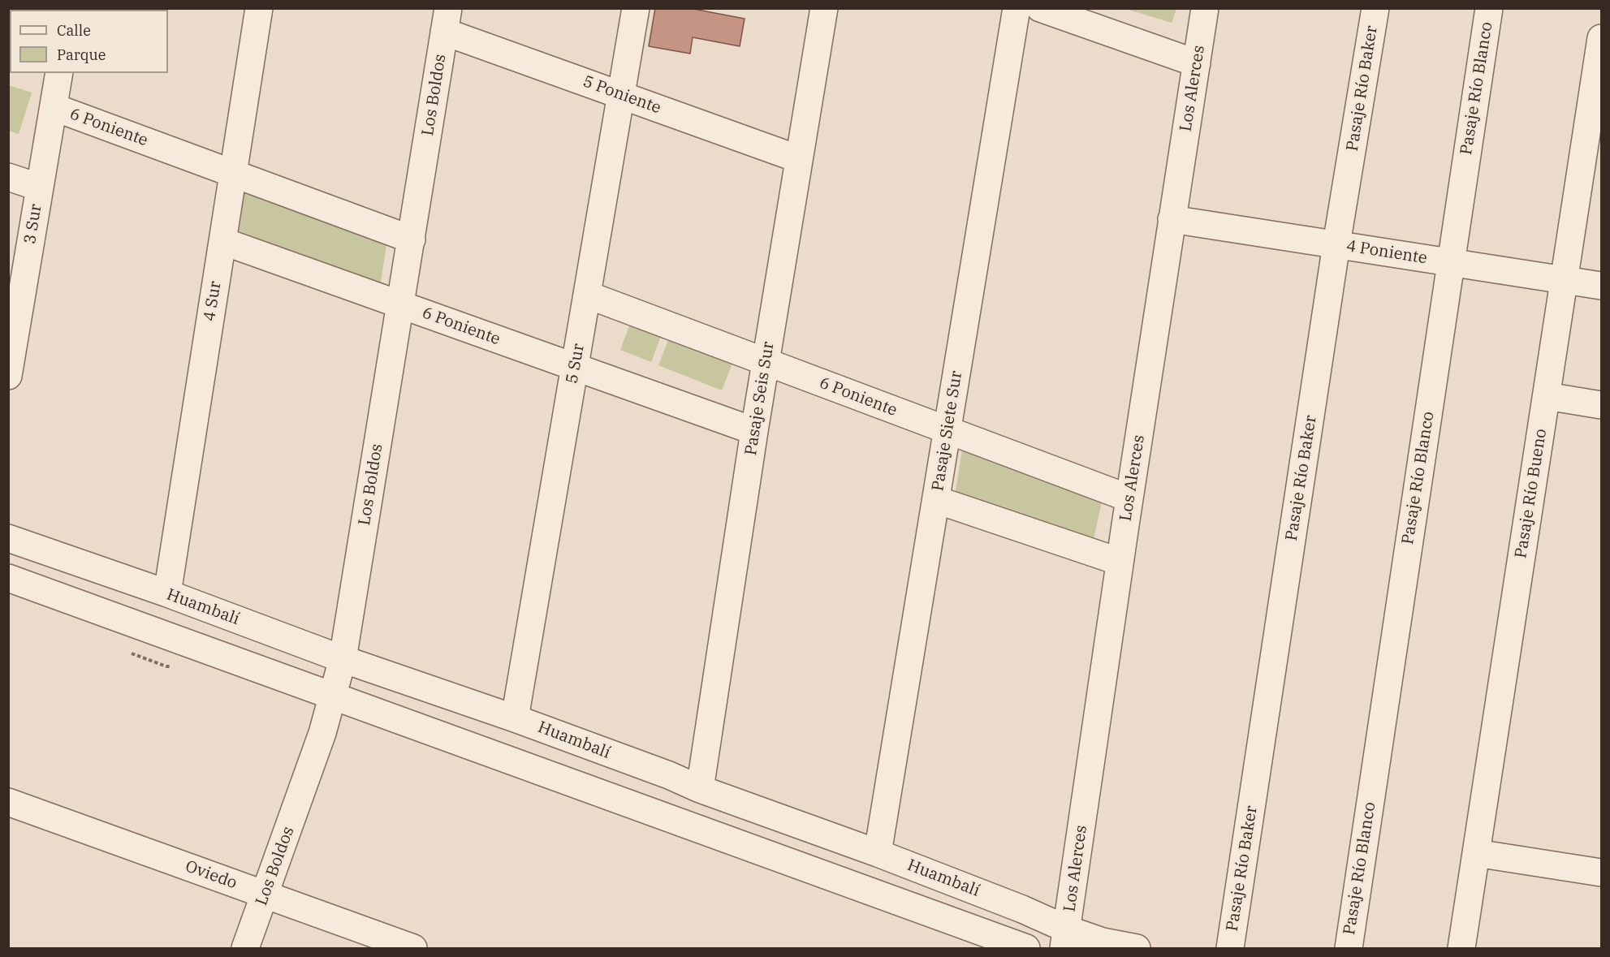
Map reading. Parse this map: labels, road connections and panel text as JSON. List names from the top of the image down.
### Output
{
  "streets": {
    "street": [
      "Los Alerces",
      "Pasaje Río Baker",
      "Pasaje Río Blanco",
      "Los Boldos",
      "5 Poniente",
      "6 Poniente",
      "3 Sur",
      "4 Poniente",
      "4 Sur",
      "5 Sur",
      "Pasaje Seis Sur",
      "Pasaje Siete Sur",
      "Pasaje Río Bueno",
      "Huambalí",
      "Oviedo"
    ]
  },
  "crossings": [
    ["Los Alerces", "6 Poniente"],
    ["Los Alerces", "4 Poniente"],
    ["Los Alerces", "Huambalí"],
    ["Pasaje Río Baker", "4 Poniente"],
    ["Pasaje Río Blanco", "4 Poniente"],
    ["Los Boldos", "5 Poniente"],
    ["Los Boldos", "6 Poniente"],
    ["Los Boldos", "Huambalí"],
    ["Los Boldos", "Oviedo"],
    ["5 Poniente", "5 Sur"],
    ["5 Poniente", "Pasaje Seis Sur"],
    ["6 Poniente", "3 Sur"],
    ["6 Poniente", "4 Sur"],
    ["6 Poniente", "5 Sur"],
    ["6 Poniente", "Pasaje Seis Sur"],
    ["6 Poniente", "Pasaje Siete Sur"],
    ["4 Poniente", "Pasaje Río Bueno"],
    ["4 Sur", "Huambalí"],
    ["5 Sur", "Huambalí"],
    ["Pasaje Seis Sur", "Huambalí"],
    ["Pasaje Siete Sur", "Huambalí"]
  ],
  "legend": ["Calle", "Parque"]
}
